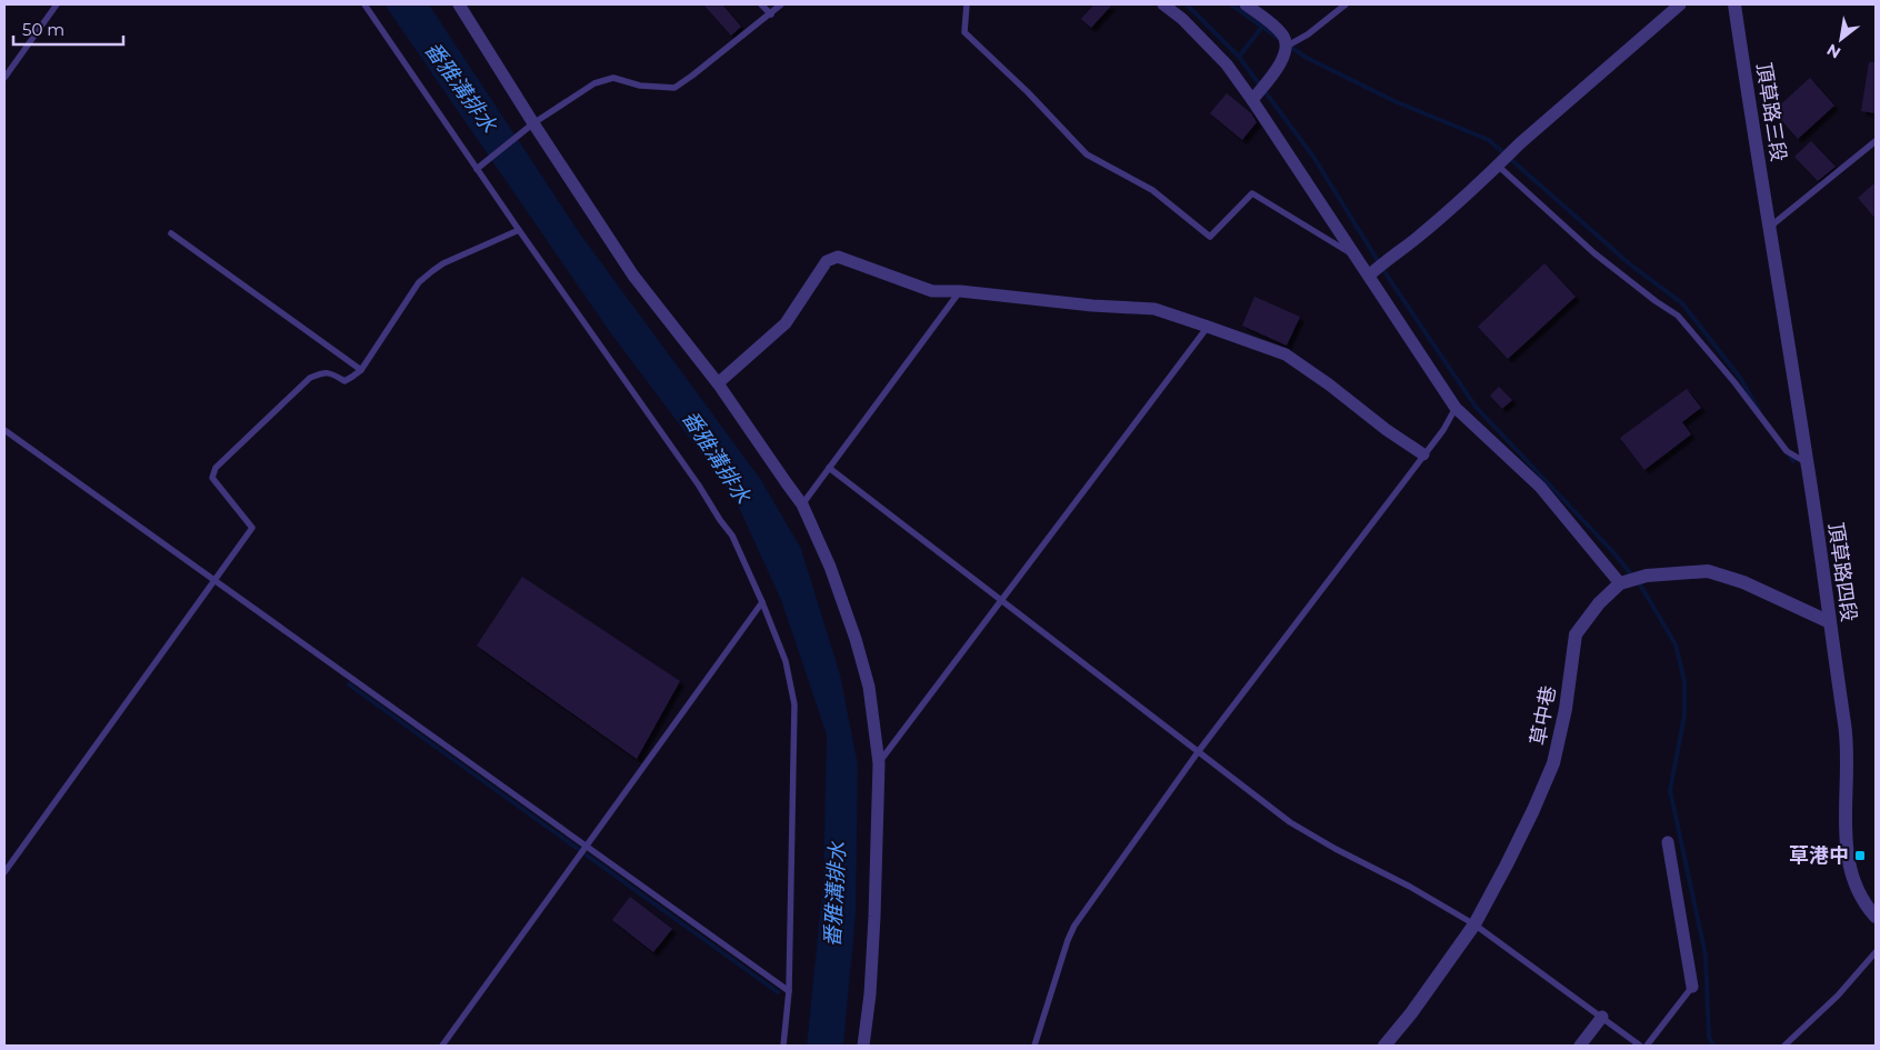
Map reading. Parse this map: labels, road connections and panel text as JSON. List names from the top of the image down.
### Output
{
  "streets": {
    "street": ["頂草路三段", "頂草路四段", "草中巷"]
  },
  "crossings": [
    ["頂草路三段", "頂草路四段"]
  ],
  "water": ["番雅溝排水"],
  "places": {
    "transit": ["草港中"]
  },
  "scale_bar": "50 m",
  "north": "bottom left"
}
